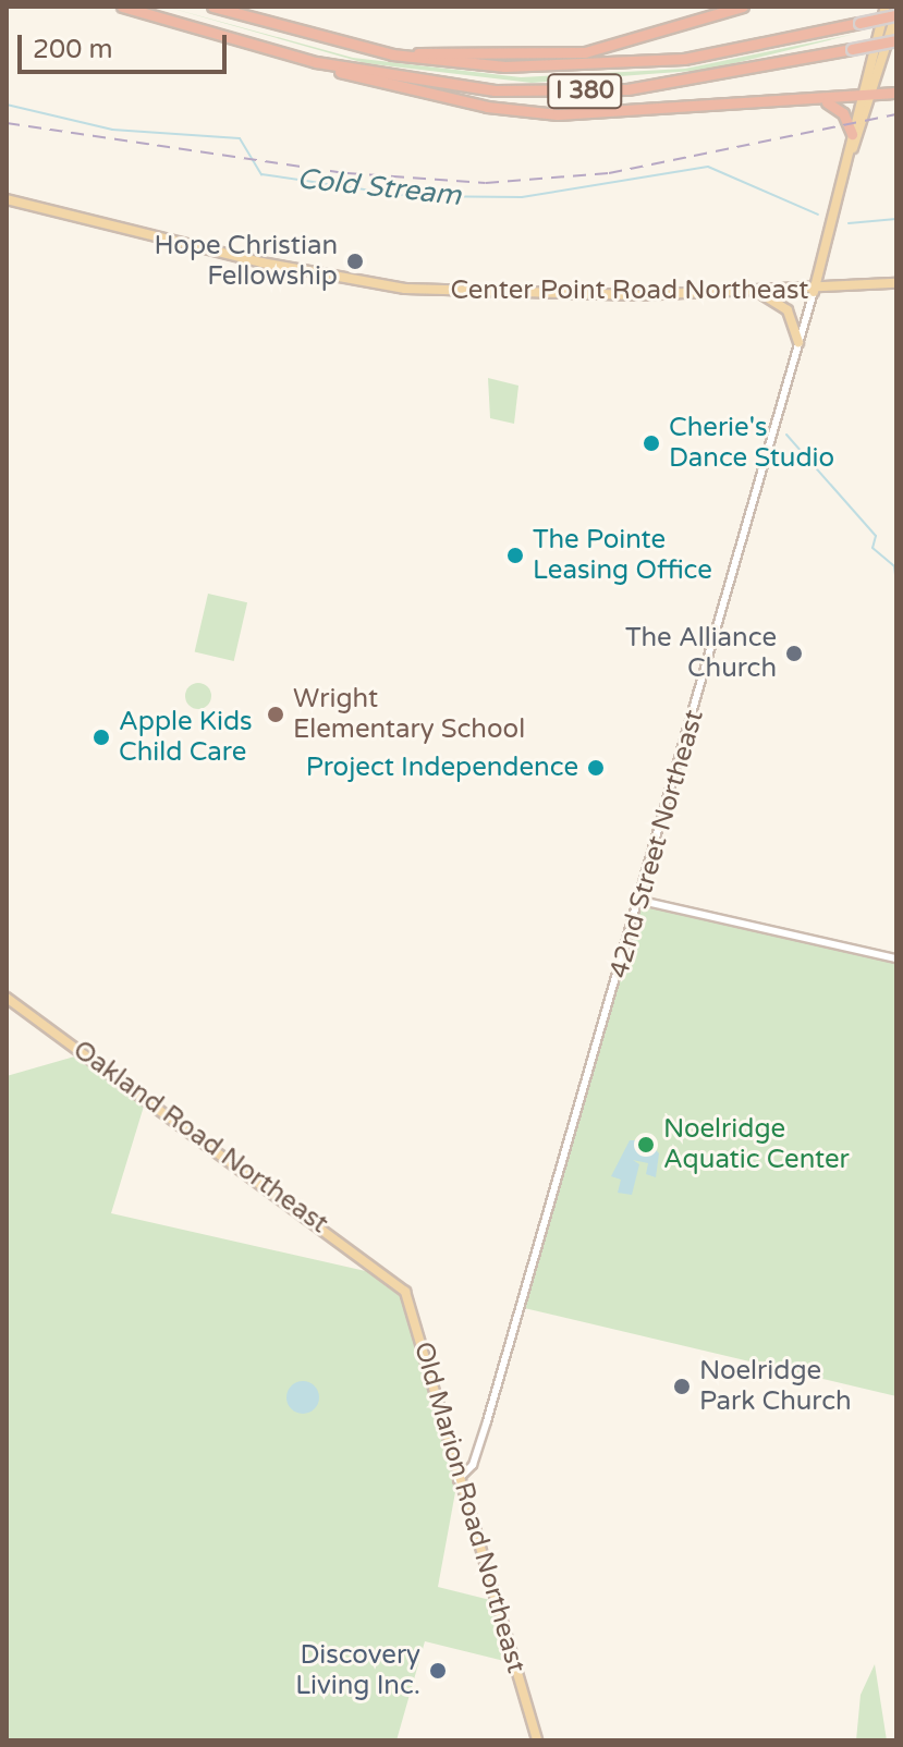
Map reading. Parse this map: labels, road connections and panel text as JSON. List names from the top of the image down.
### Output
{
  "streets": {
    "highway": ["I 380"],
    "main road": [
      "Center Point Road Northeast",
      "42nd Street Northeast",
      "Oakland Road Northeast",
      "Old Marion Road Northeast"
    ]
  },
  "crossings": [
    ["I 380", "42nd Street Northeast"],
    ["Center Point Road Northeast", "42nd Street Northeast"],
    ["42nd Street Northeast", "Old Marion Road Northeast"],
    ["Oakland Road Northeast", "Old Marion Road Northeast"]
  ],
  "water": ["Cold Stream"],
  "places": [
    "Hope Christian Fellowship",
    "Cherie's Dance Studio",
    "The Pointe Leasing Office",
    "The Alliance Church",
    "Wright Elementary School",
    "Apple Kids Child Care",
    "Project Independence",
    "Noelridge Aquatic Center",
    "Noelridge Park Church",
    "Discovery Living Inc."
  ],
  "scale_bar": "200 m"
}
